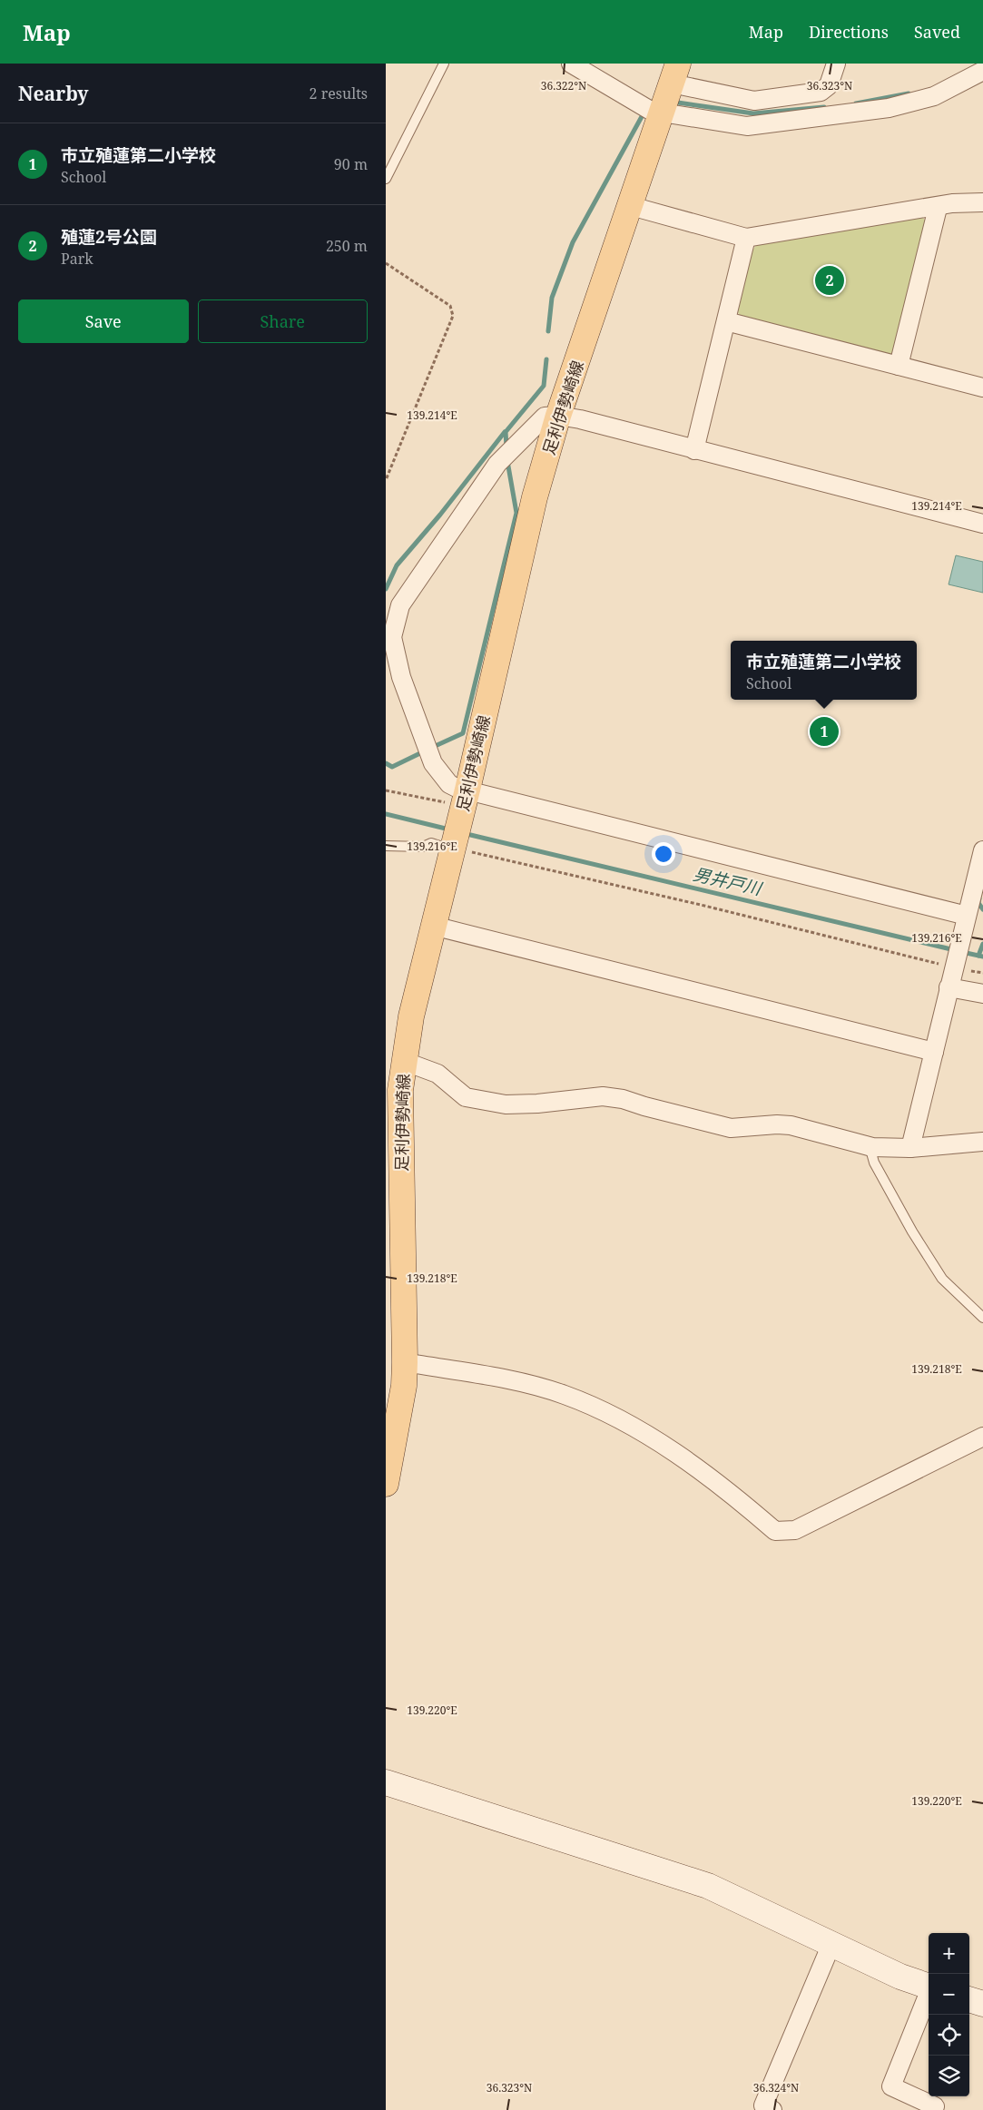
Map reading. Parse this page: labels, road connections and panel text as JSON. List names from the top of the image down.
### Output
{
  "streets": {
    "main road": ["足利伊勢崎線"]
  },
  "water": ["男井戸川"],
  "page": {
    "header": "Map",
    "nav": ["Map", "Directions", "Saved"],
    "heading": ["Nearby", "2 results"],
    "list": [
      {
        "mark": "1",
        "name": "市立殖蓮第二小学校",
        "note": "School",
        "value": "90 m"
      },
      {
        "mark": "2",
        "name": "殖蓮2号公園",
        "note": "Park",
        "value": "250 m"
      }
    ],
    "pins": ["2", "1"],
    "buttons": ["Save", "Share"],
    "popup": ["市立殖蓮第二小学校", "School"],
    "map_buttons": ["+", "−"]
  },
  "coordinates": [
    "36.322°N",
    "36.323°N",
    "139.214°E",
    "139.216°E",
    "139.218°E",
    "139.220°E",
    "36.324°N"
  ]
}
